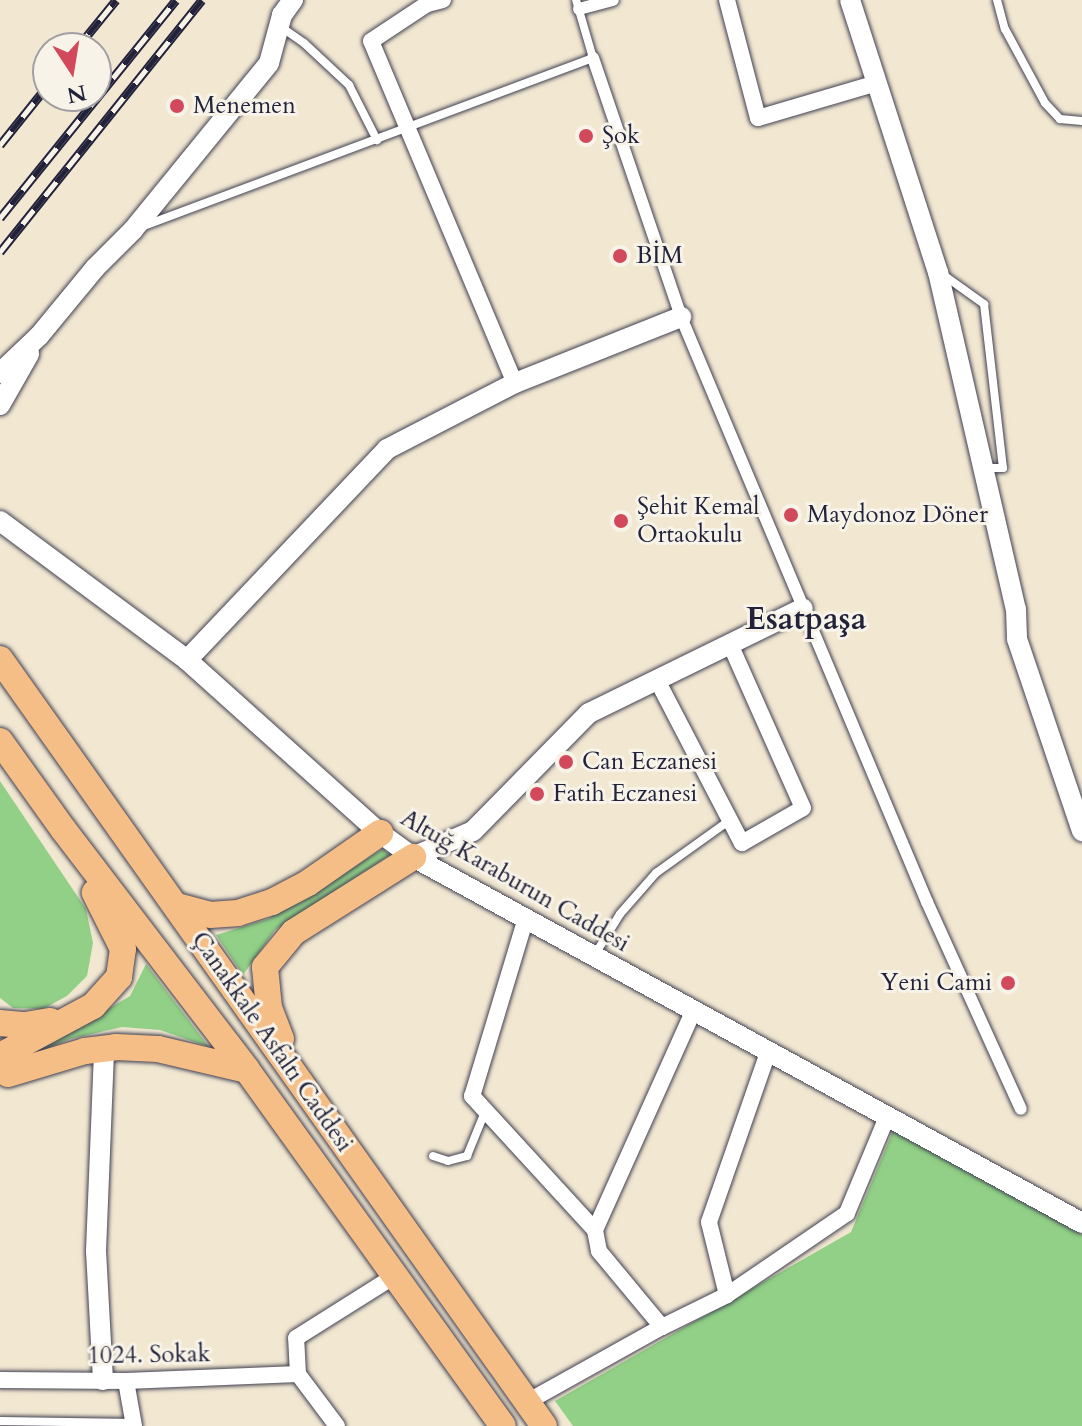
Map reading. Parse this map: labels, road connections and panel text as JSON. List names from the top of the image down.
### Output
{
  "streets": {
    "highway": ["Çanakkale Asfaltı Caddesi"],
    "street": ["Altuğ Karaburun Caddesi", "1024. Sokak"]
  },
  "districts": ["Esatpaşa"],
  "places": [
    "Menemen",
    "Şok",
    "BİM",
    "Maydonoz Döner",
    "Şehit Kemal Ortaokulu",
    "Can Eczanesi",
    "Fatih Eczanesi",
    "Yeni Cami"
  ],
  "north": "bottom"
}
